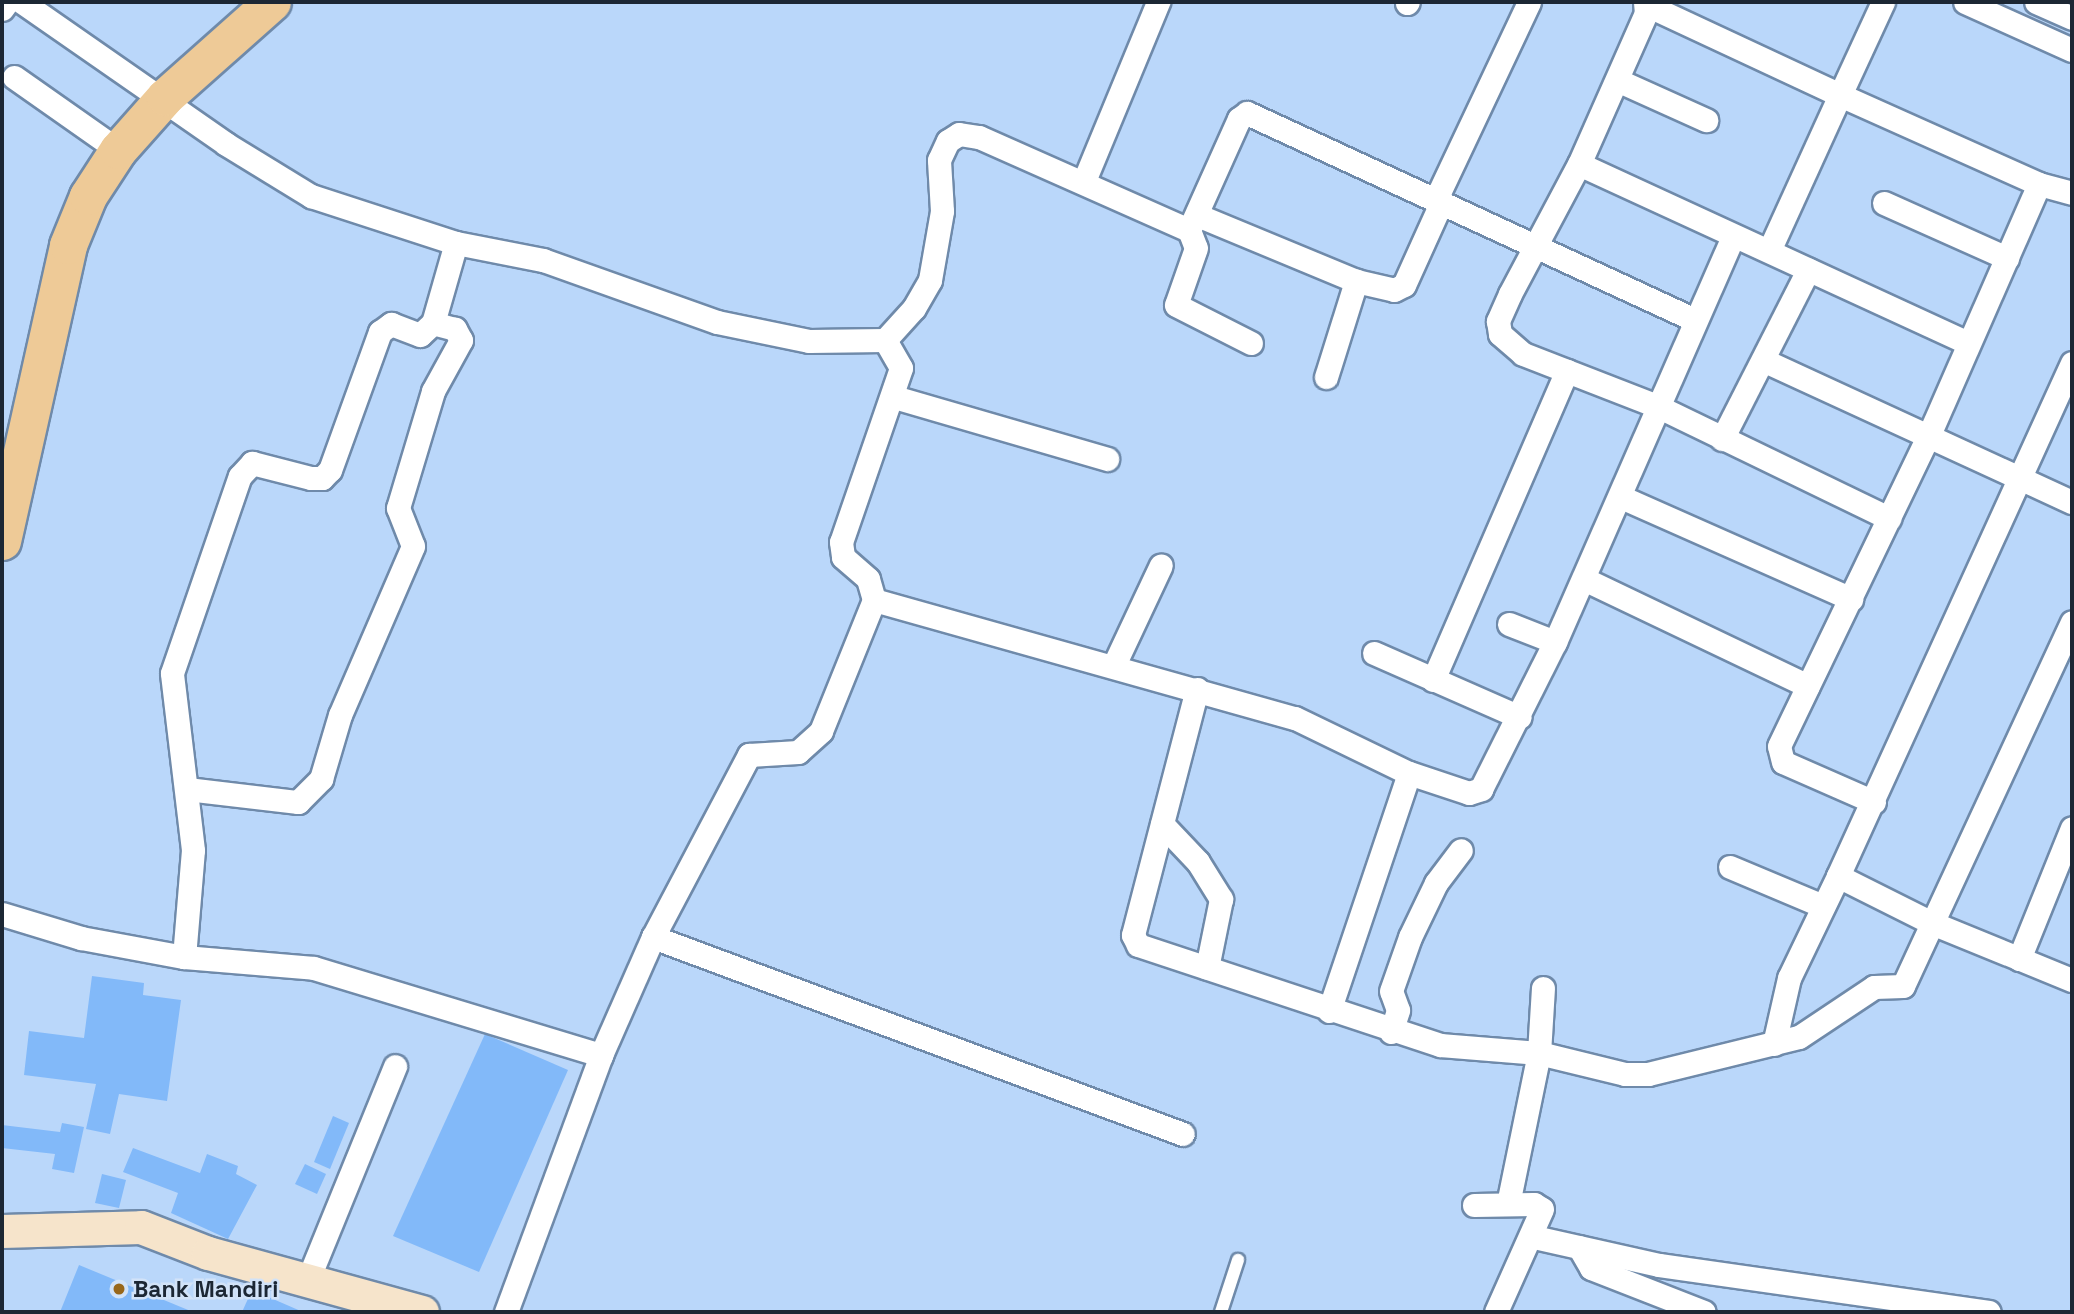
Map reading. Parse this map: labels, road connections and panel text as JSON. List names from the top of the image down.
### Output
{
  "places": ["Bank Mandiri"]
}
